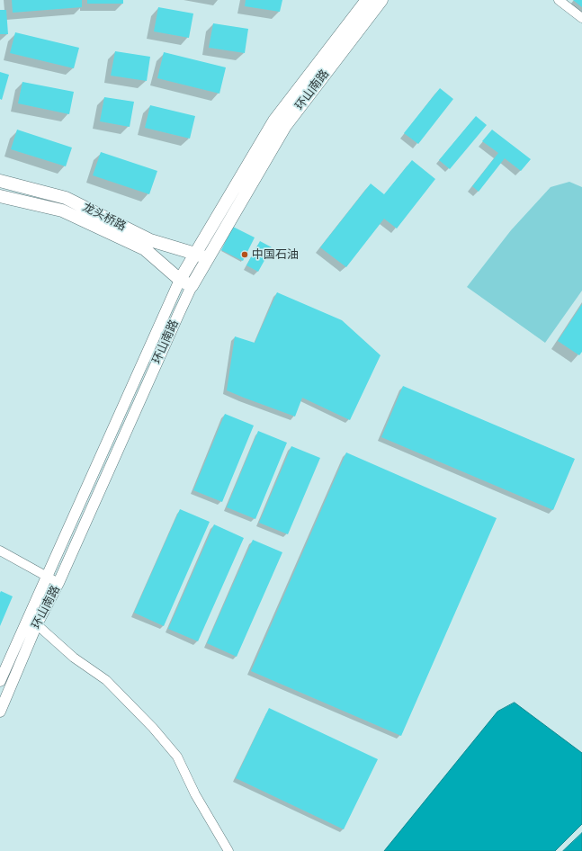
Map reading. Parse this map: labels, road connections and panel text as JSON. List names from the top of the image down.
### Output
{
  "streets": {
    "main road": ["环山南路", "龙头桥路"]
  },
  "crossings": [
    ["环山南路", "龙头桥路"]
  ],
  "places": ["中国石油"]
}
